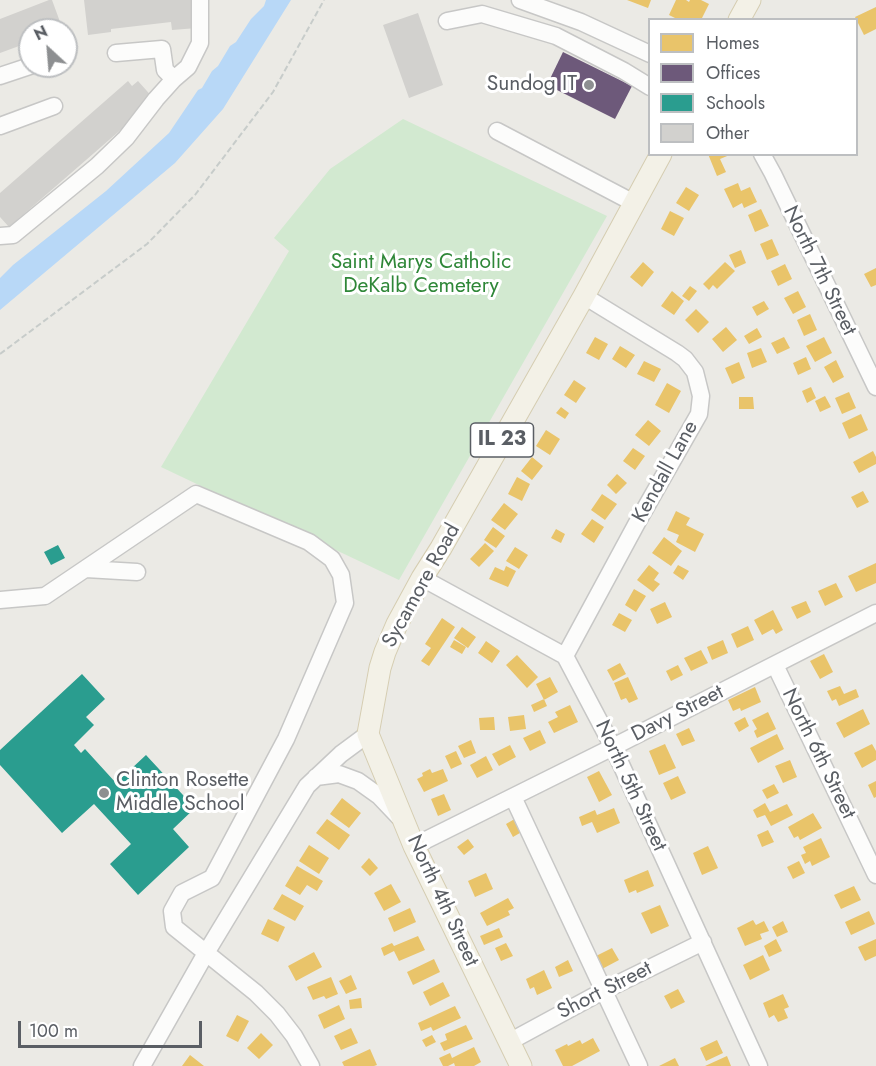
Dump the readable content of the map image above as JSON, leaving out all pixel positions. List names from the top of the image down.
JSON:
{
  "streets": {
    "main road": ["IL 23", "Sycamore Road", "North 4th Street"],
    "street": [
      "North 7th Street",
      "Kendall Lane",
      "Davy Street",
      "North 6th Street",
      "North 5th Street",
      "Short Street"
    ]
  },
  "crossings": [
    ["Kendall Lane", "Sycamore Road"],
    ["Kendall Lane", "North 5th Street"],
    ["Sycamore Road", "North 4th Street"],
    ["Davy Street", "North 6th Street"],
    ["Davy Street", "North 5th Street"],
    ["Davy Street", "North 4th Street"],
    ["North 5th Street", "Short Street"],
    ["North 4th Street", "Short Street"]
  ],
  "parks": ["Saint Marys Catholic DeKalb Cemetery"],
  "places": ["Sundog IT", "Clinton Rosette Middle School"],
  "legend": [
    "Homes",
    "Offices",
    "Schools",
    "Other"
  ],
  "scale_bar": "100 m",
  "north": "top left"
}
